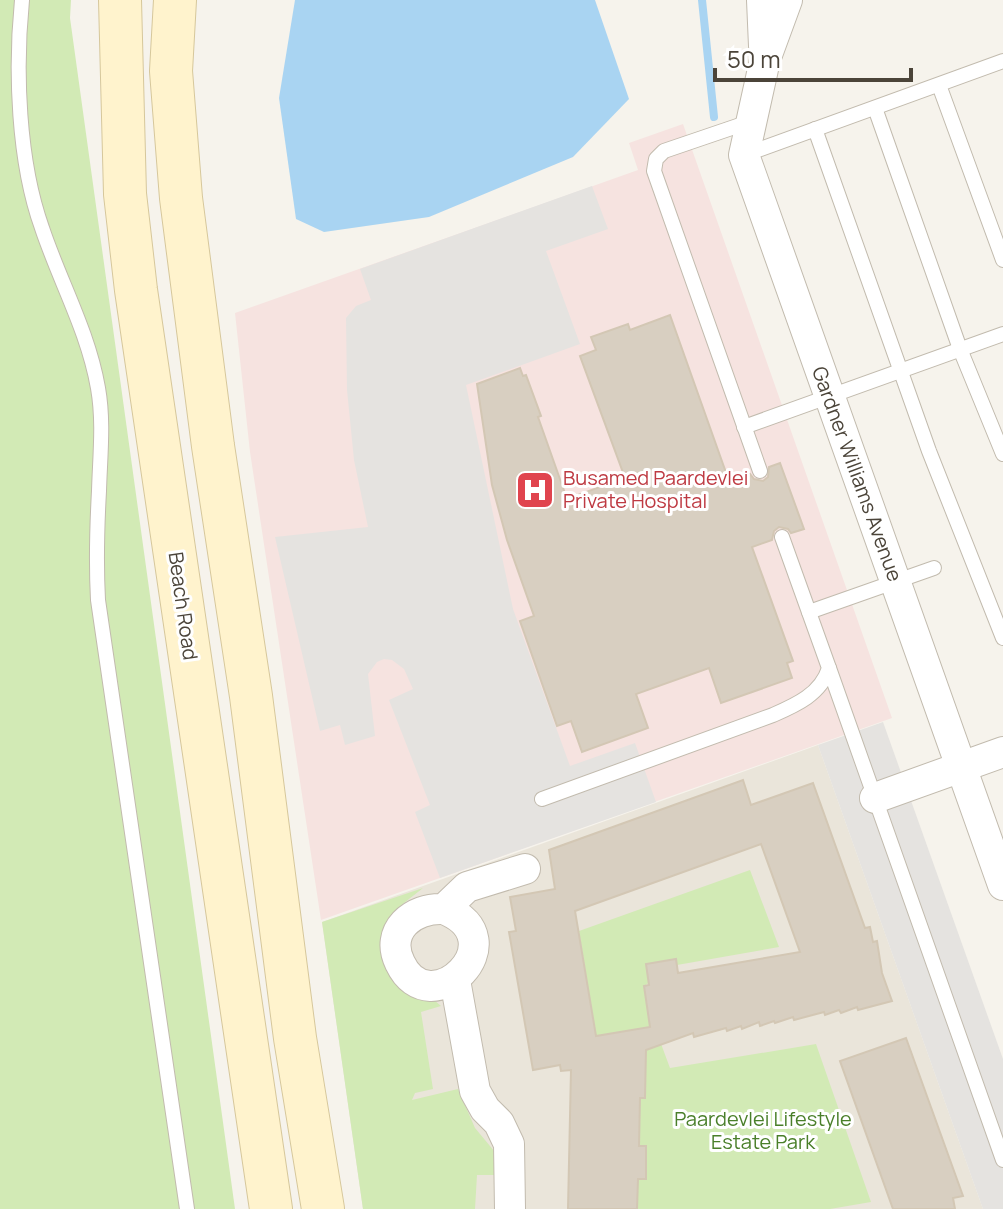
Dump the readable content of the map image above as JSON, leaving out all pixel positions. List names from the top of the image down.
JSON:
{
  "streets": {
    "main road": ["Beach Road"],
    "street": ["Gardner Williams Avenue"]
  },
  "parks": ["Paardevlei Lifestyle Estate Park"],
  "places": {
    "hospital": ["Busamed Paardevlei Private Hospital"]
  },
  "scale_bar": "50 m"
}
